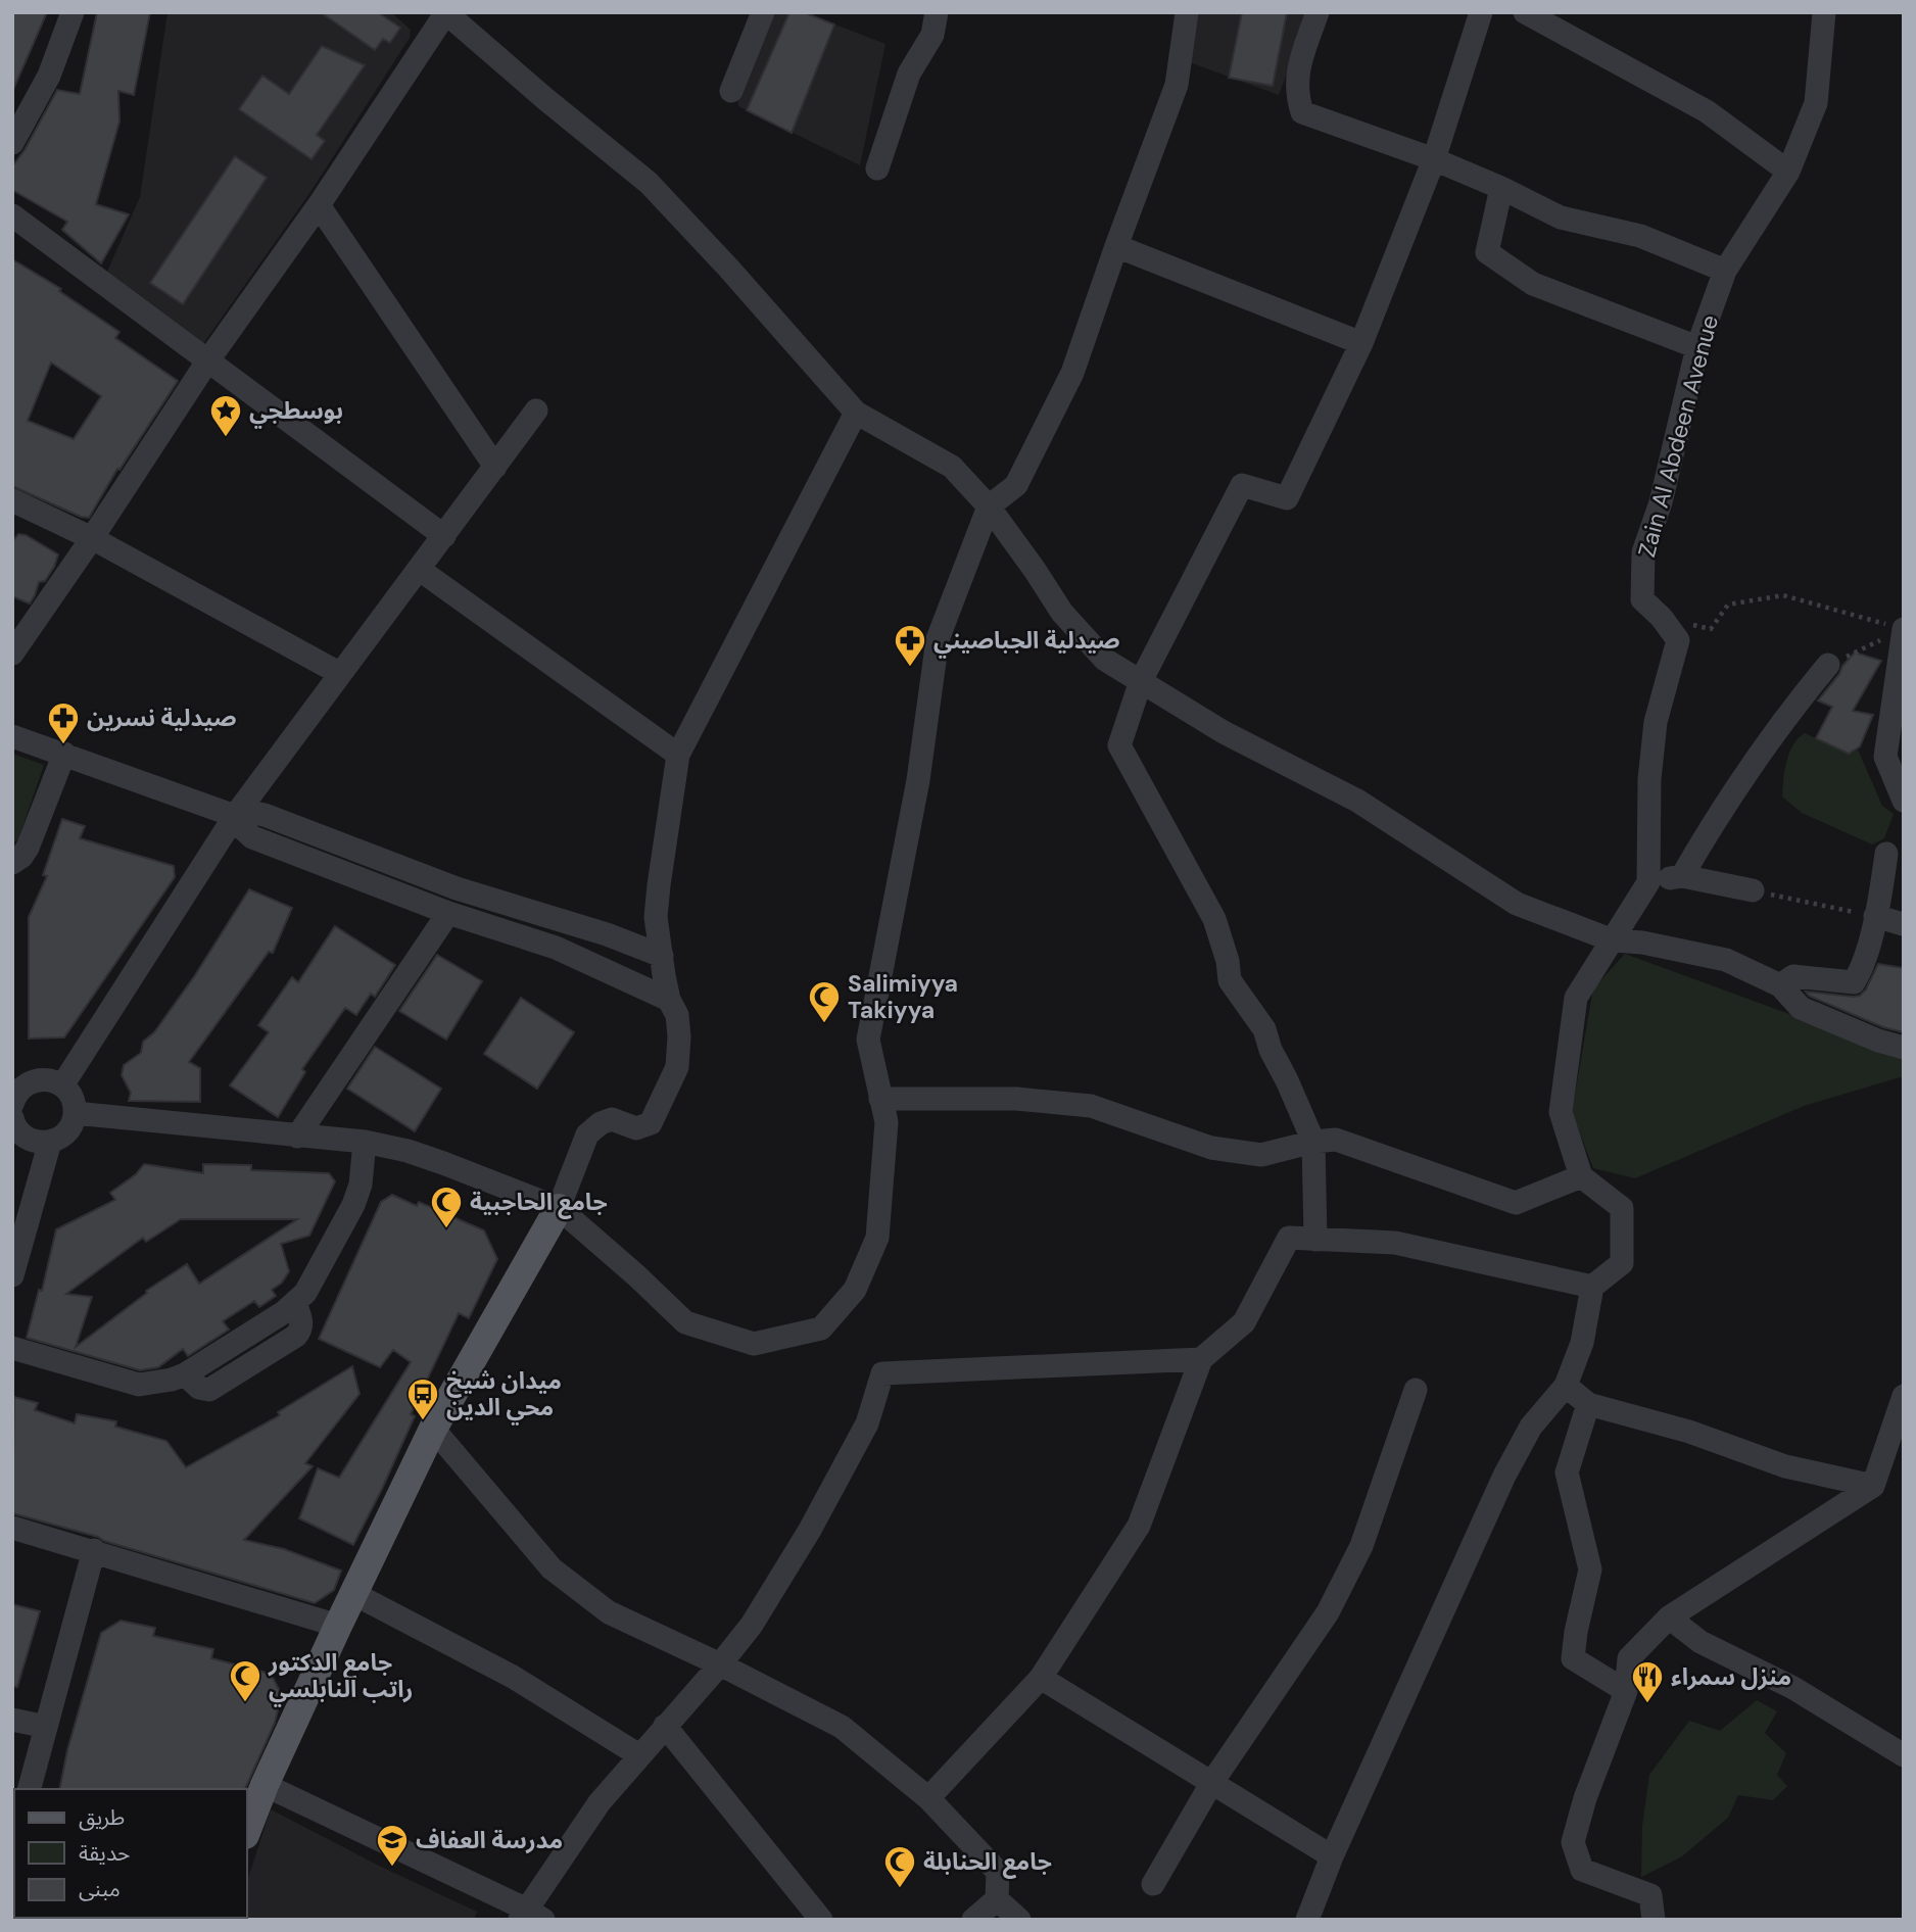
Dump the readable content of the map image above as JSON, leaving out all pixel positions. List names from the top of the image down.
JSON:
{
  "streets": {
    "street": ["Zain Al Abdeen Avenue"]
  },
  "places": {
    "place": ["بوسطجي"],
    "pharmacy": ["صيدلية الجباصيني", "صيدلية نسرين"],
    "mosque": [
      "Salimiyya Takiyya",
      "جامع الحاجبية",
      "جامع الدكتور راتب النابلسي",
      "جامع الحنابلة"
    ],
    "bus stop": ["ميدان شيخ محي الدين"],
    "restaurant": ["منزل سمراء"],
    "school or university": ["مدرسة العفاف"]
  },
  "legend": ["طريق", "حديقة", "مبنى"]
}
